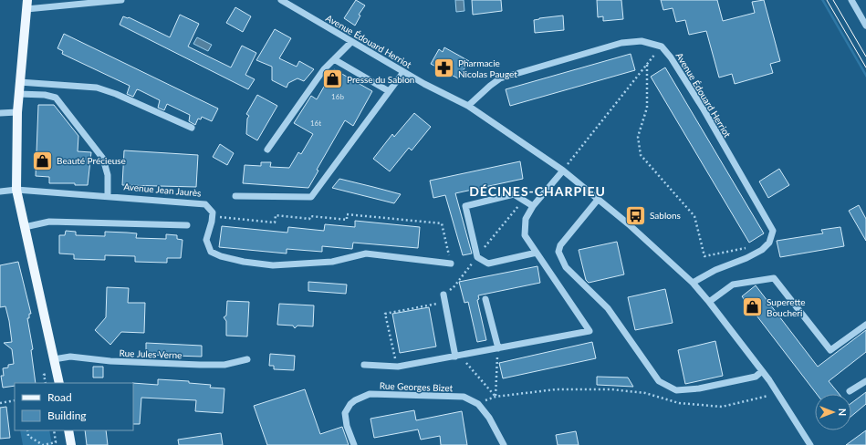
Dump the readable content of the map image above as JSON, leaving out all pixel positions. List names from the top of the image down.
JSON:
{
  "streets": {
    "street": [
      "Avenue Édouard Herriot",
      "Avenue Jean Jaurès",
      "Rue Jules Verne",
      "Rue Georges Bizet"
    ]
  },
  "districts": ["DÉCINES-CHARPIEU"],
  "places": {
    "pharmacy": ["Pharmacie Nicolas Pauget"],
    "shop": ["Presse du Sablon", "Beauté Précieuse", "Superette Boucheri"],
    "bus stop": ["Sablons"]
  },
  "house_numbers": ["16b", "16t"],
  "legend": ["Road", "Building"],
  "north": "right"
}
